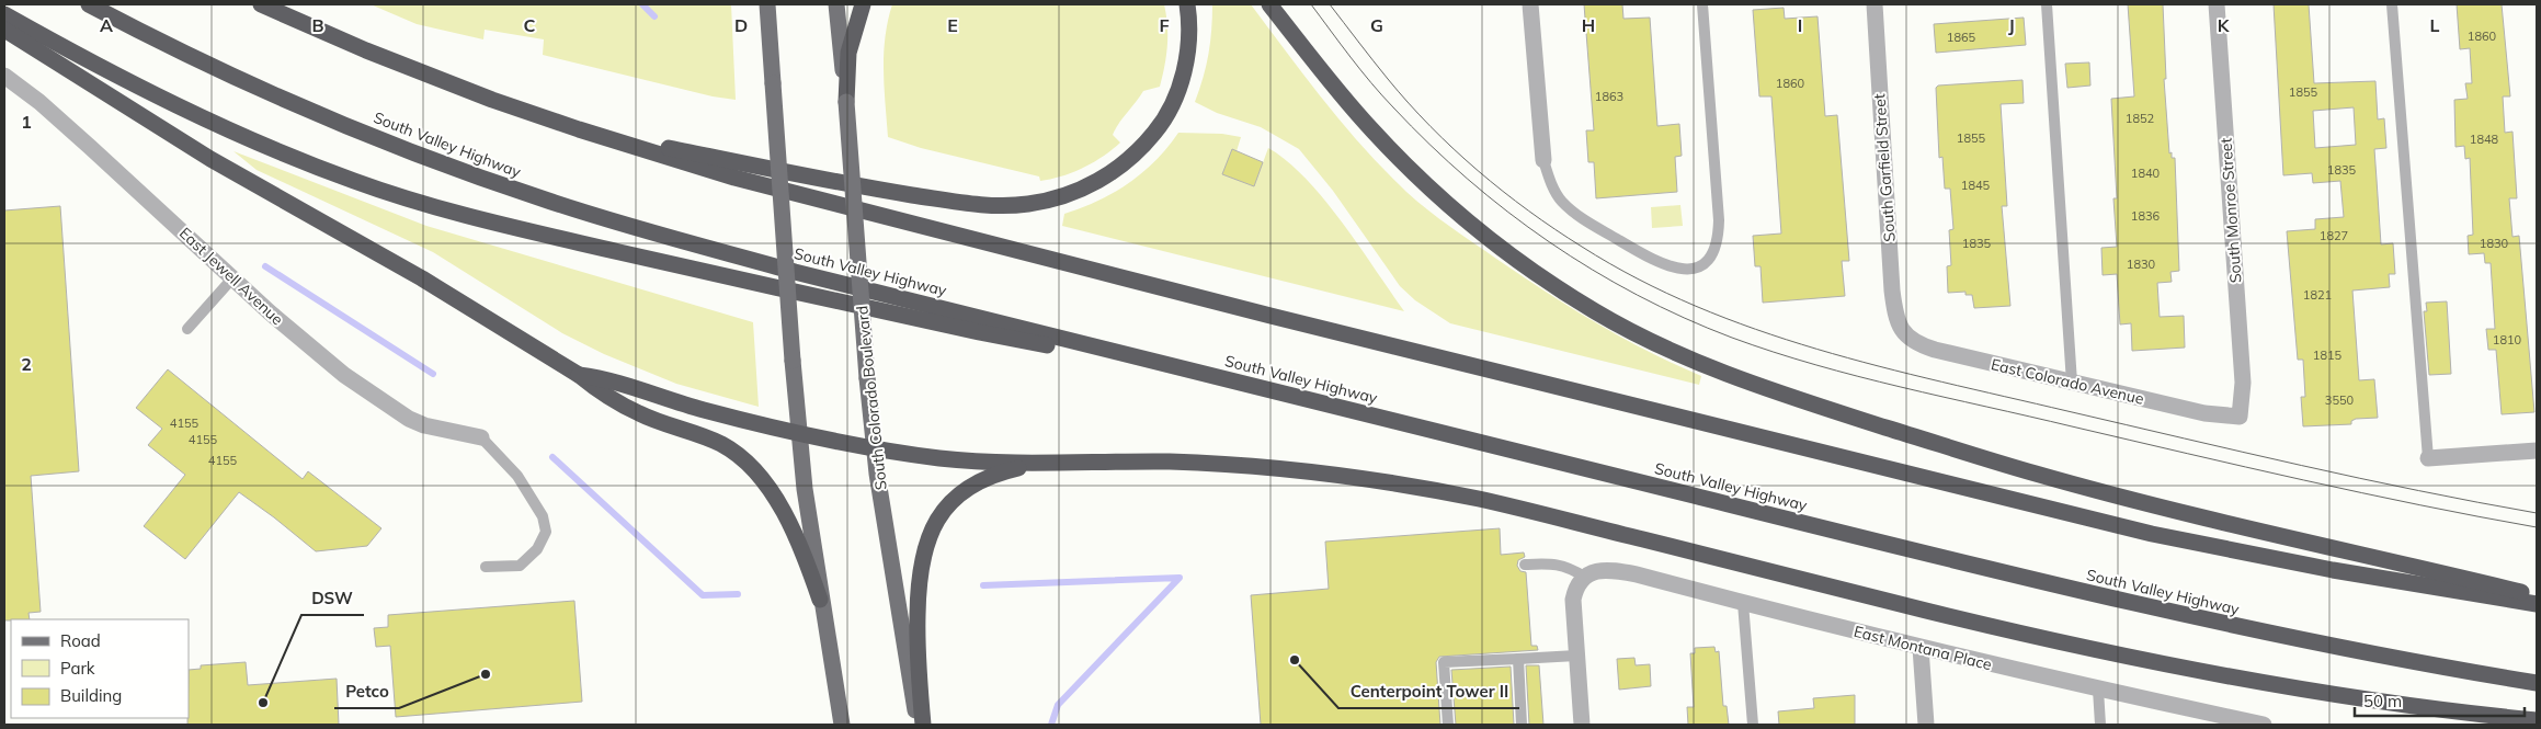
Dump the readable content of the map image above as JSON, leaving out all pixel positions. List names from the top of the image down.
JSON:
{
  "streets": {
    "highway": ["South Valley Highway"],
    "main road": ["South Colorado Boulevard"],
    "street": [
      "South Garfield Street",
      "South Monroe Street",
      "East Jewell Avenue",
      "East Colorado Avenue",
      "East Montana Place"
    ]
  },
  "crossings": [
    ["South Garfield Street", "East Colorado Avenue"],
    ["South Monroe Street", "East Colorado Avenue"]
  ],
  "places": ["Centerpoint Tower II", "Petco", "DSW"],
  "house_numbers": [
    "1860",
    "1865",
    "1860",
    "1855",
    "1863",
    "1852",
    "1855",
    "1848",
    "1835",
    "1840",
    "1845",
    "1836",
    "1827",
    "1835",
    "1830",
    "1830",
    "1821",
    "1810",
    "1815",
    "3550",
    "4155",
    "4155",
    "4155"
  ],
  "legend": ["Road", "Park", "Building"],
  "scale_bar": "50 m",
  "grid": {
    "columns": [
      "A",
      "B",
      "C",
      "D",
      "E",
      "F",
      "G",
      "H",
      "I",
      "J",
      "K",
      "L"
    ],
    "rows": ["1", "2"]
  }
}
